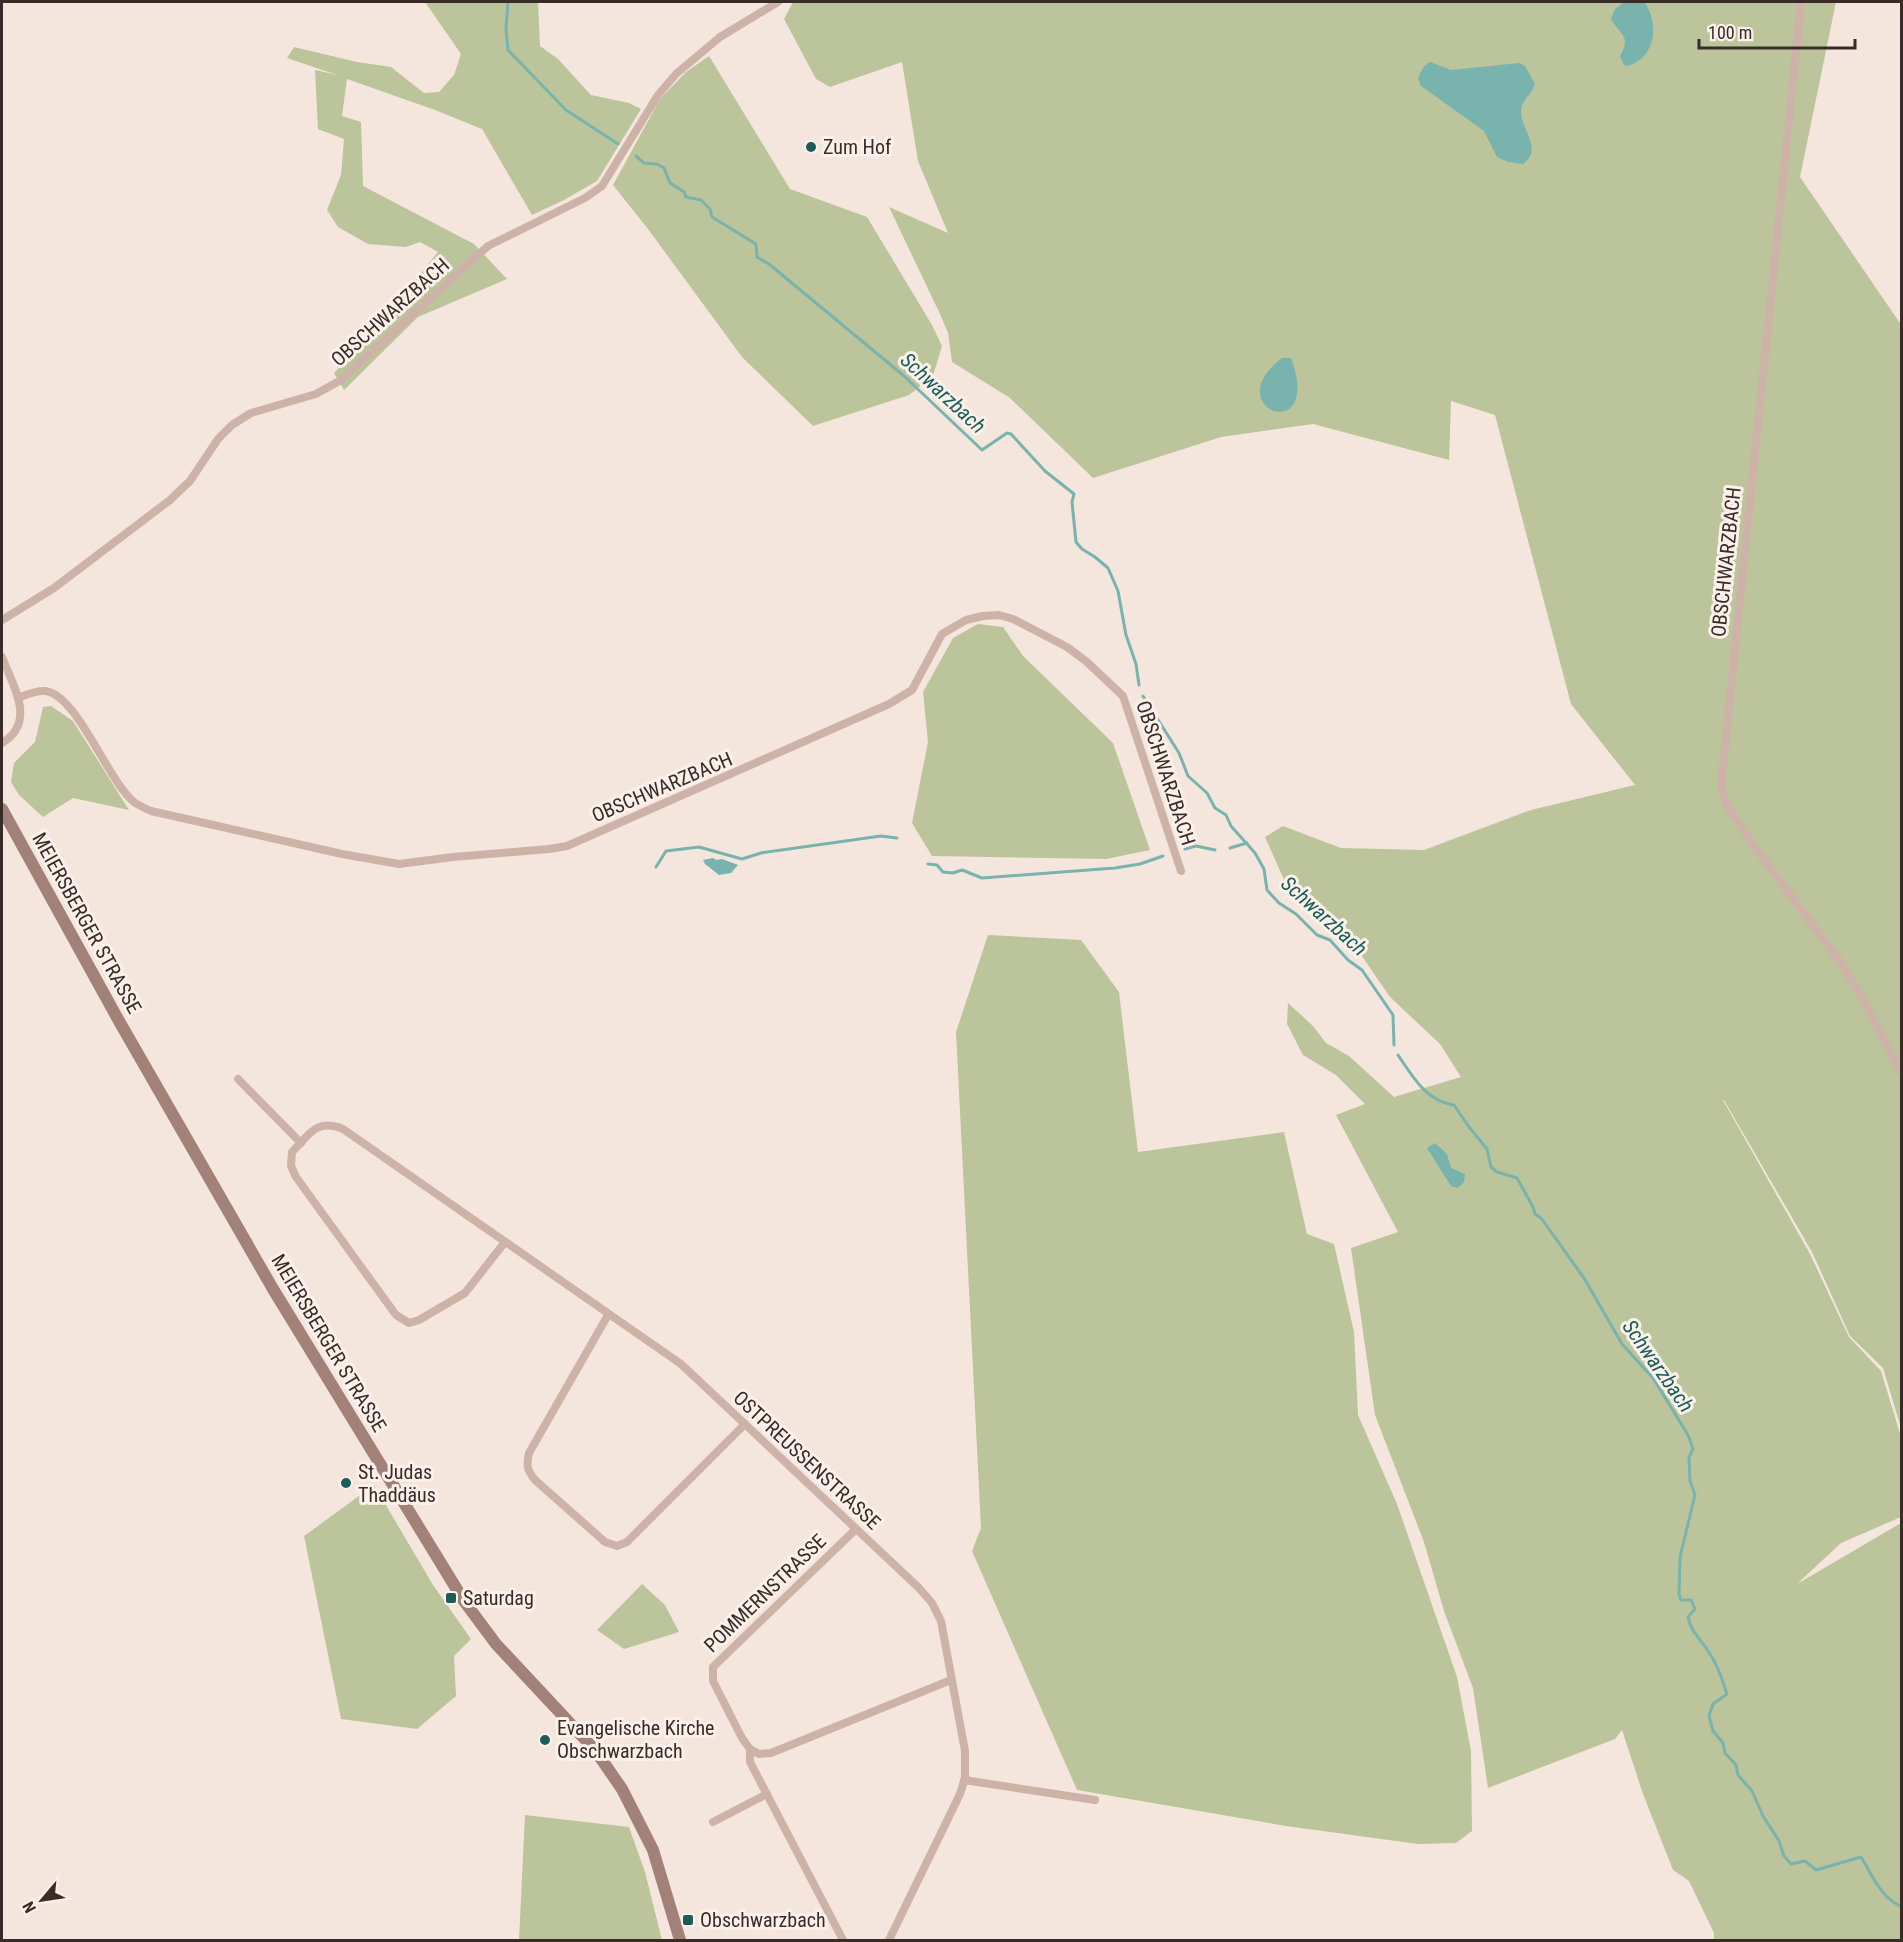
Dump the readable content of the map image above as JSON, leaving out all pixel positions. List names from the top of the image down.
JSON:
{
  "streets": {
    "main road": ["MEIERSBERGER STRASSE"],
    "street": ["OBSCHWARZBACH", "OSTPREUSSENSTRASSE", "POMMERNSTRASSE"]
  },
  "crossings": [
    ["OSTPREUSSENSTRASSE", "POMMERNSTRASSE"]
  ],
  "water": ["Schwarzbach"],
  "places": {
    "other": ["Zum Hof", "St. Judas Thaddäus", "Evangelische Kirche Obschwarzbach"],
    "transit": ["Saturdag", "Obschwarzbach"]
  },
  "scale_bar": "100 m",
  "north": "bottom left"
}
